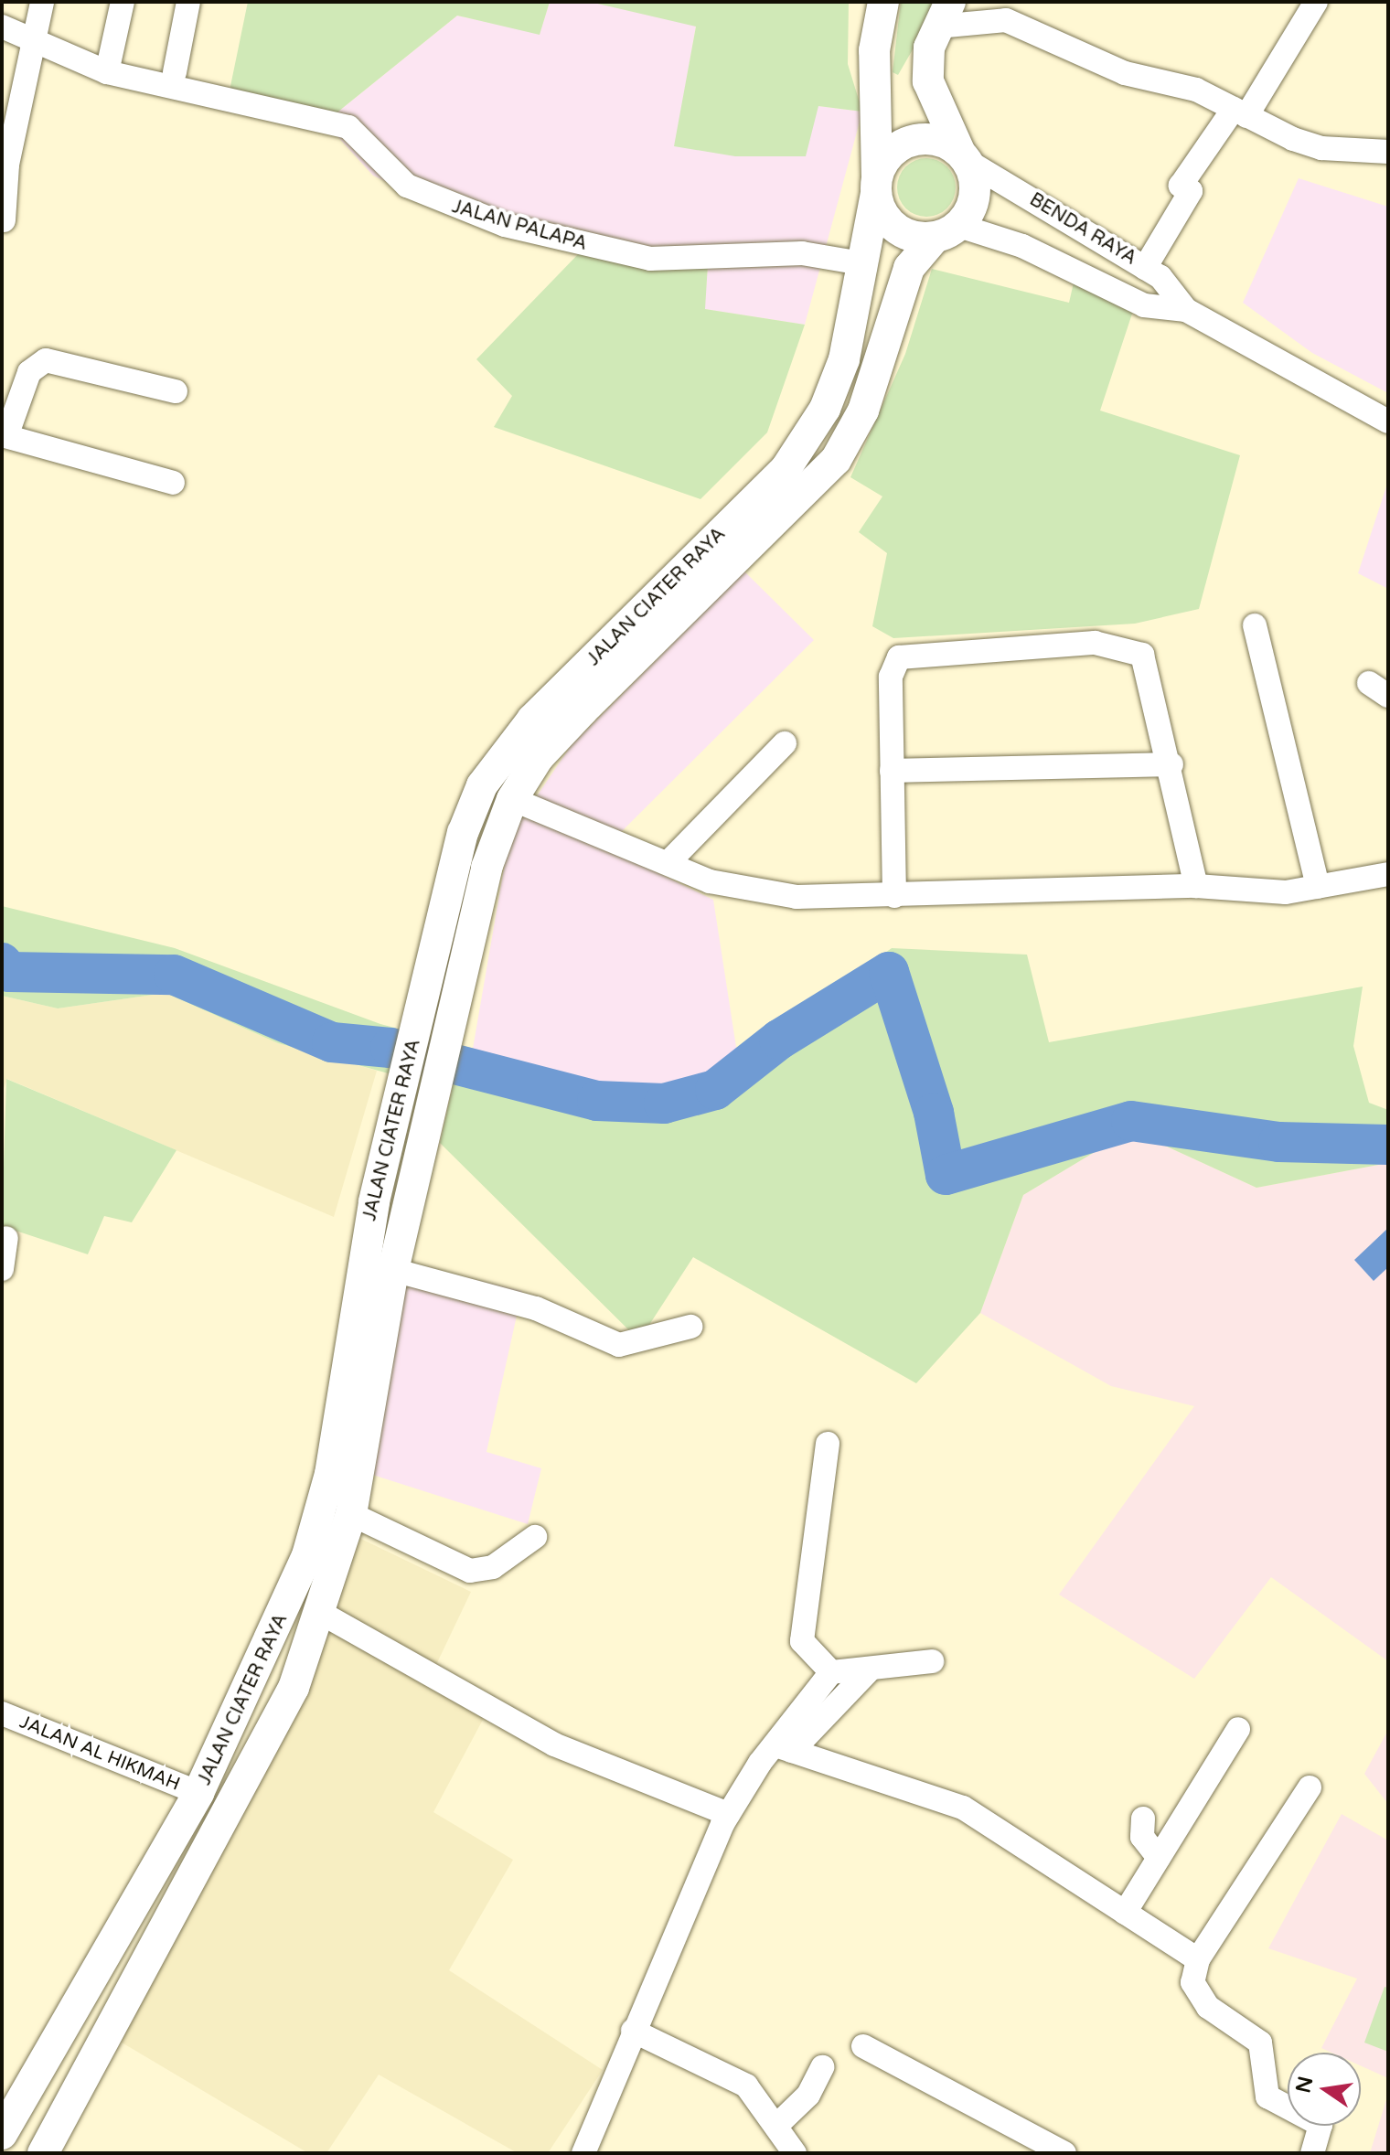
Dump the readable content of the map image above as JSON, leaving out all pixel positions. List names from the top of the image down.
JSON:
{
  "streets": {
    "main road": ["JALAN CIATER RAYA"],
    "street": ["JALAN PALAPA", "BENDA RAYA", "JALAN AL HIKMAH"]
  },
  "crossings": [
    ["JALAN PALAPA", "JALAN CIATER RAYA"],
    ["BENDA RAYA", "JALAN CIATER RAYA"],
    ["JALAN CIATER RAYA", "JALAN AL HIKMAH"]
  ],
  "north": "left"
}
